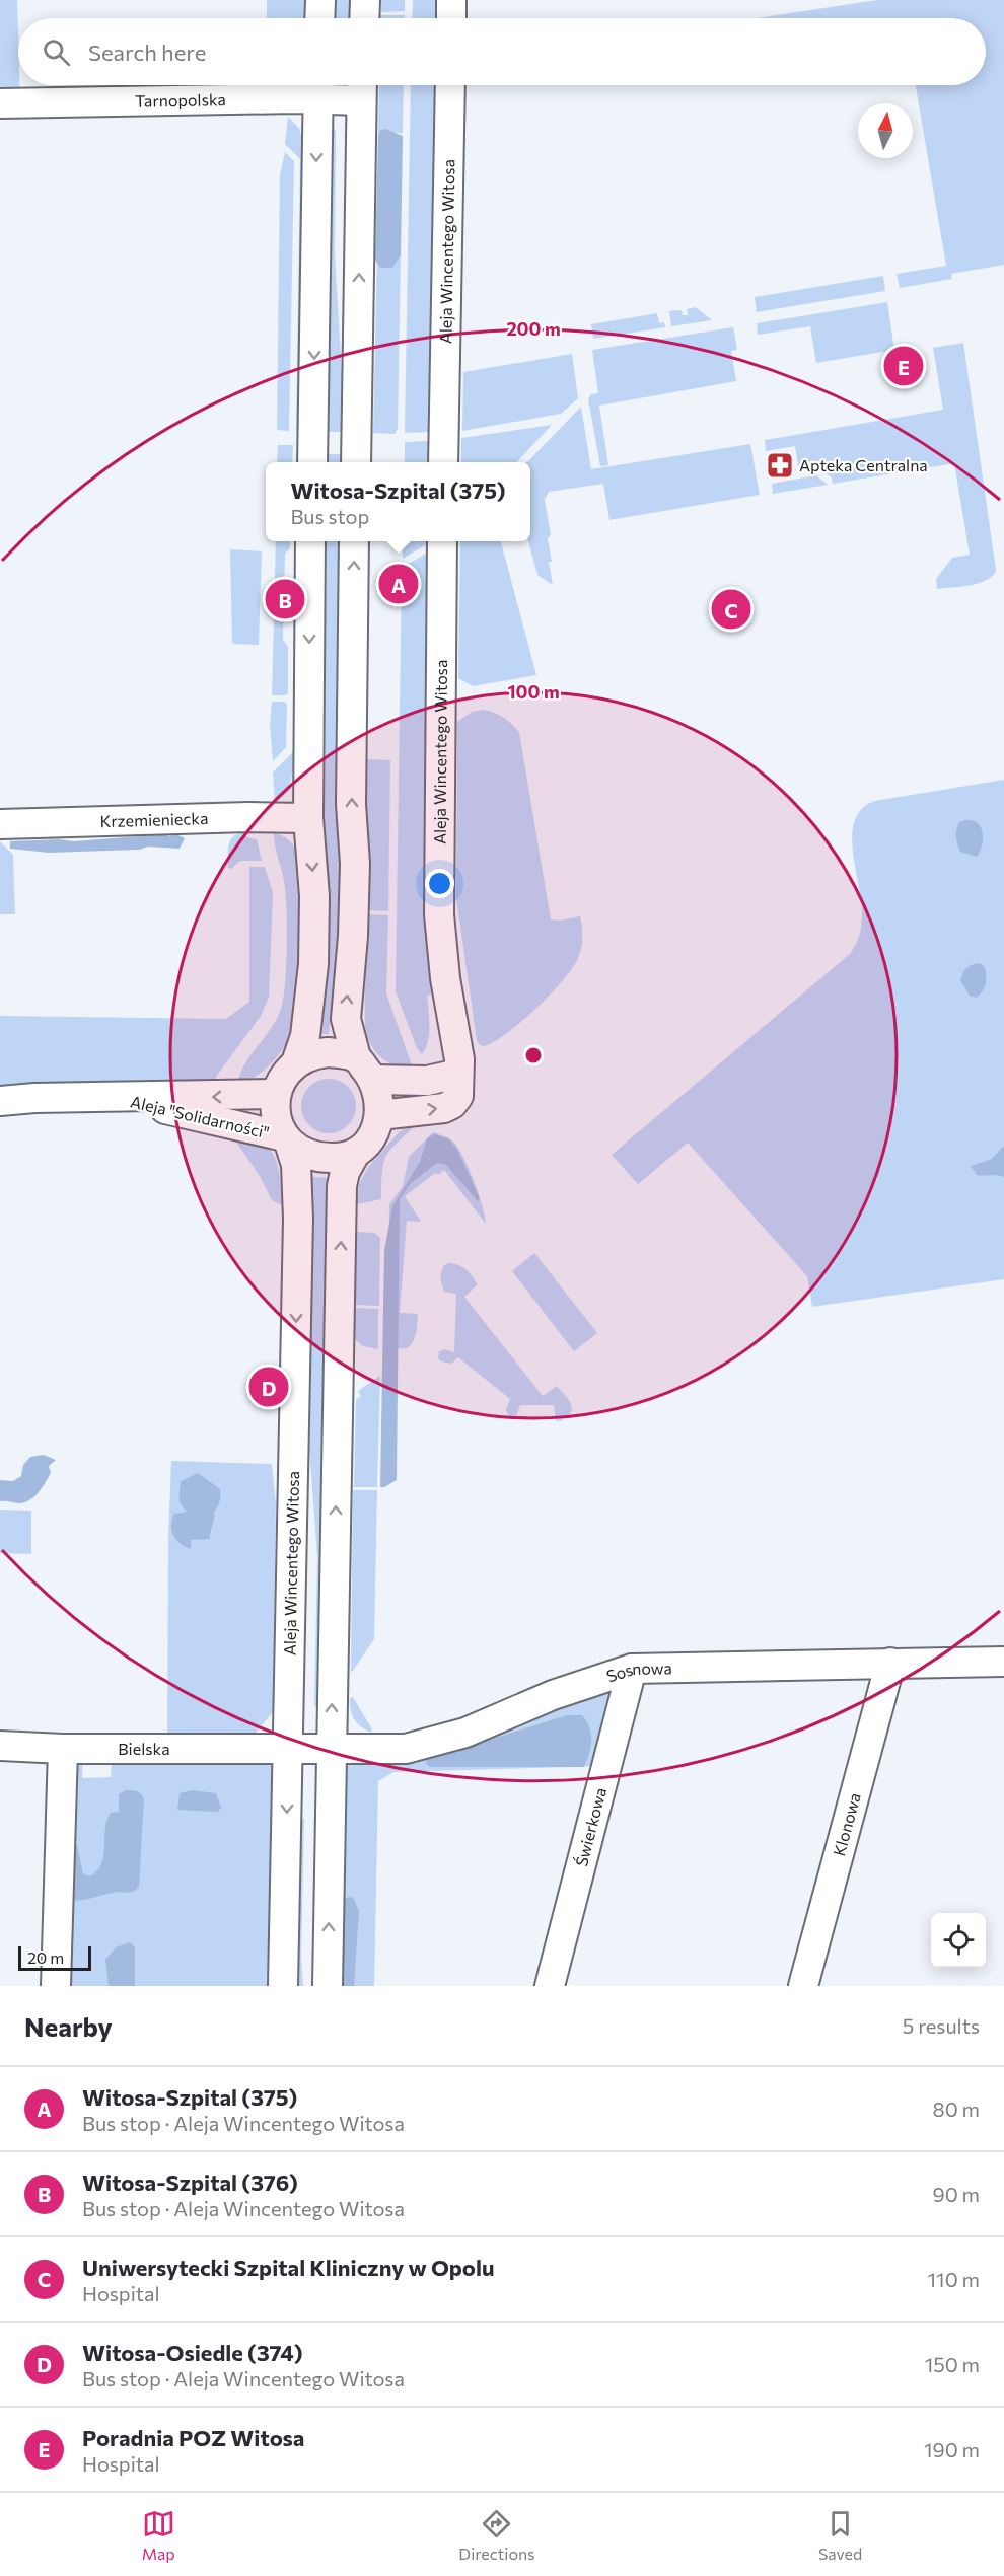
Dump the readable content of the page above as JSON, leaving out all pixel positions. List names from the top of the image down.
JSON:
{
  "streets": {
    "street": [
      "Tarnopolska",
      "Aleja Wincentego Witosa",
      "Krzemieniecka",
      "Aleja \"Solidarności\"",
      "Sosnowa",
      "Bielska",
      "Klonowa",
      "Świerkowa"
    ]
  },
  "crossings": [
    ["Aleja Wincentego Witosa", "Aleja \"Solidarności\""],
    ["Aleja Wincentego Witosa", "Sosnowa"],
    ["Aleja Wincentego Witosa", "Bielska"],
    ["Sosnowa", "Bielska"],
    ["Sosnowa", "Klonowa"],
    ["Sosnowa", "Świerkowa"]
  ],
  "places": {
    "pharmacy": ["Apteka Centralna"]
  },
  "scale_bar": "20 m",
  "north": "top",
  "page": {
    "search": "Search here",
    "pins": [
      "E",
      "A",
      "B",
      "C",
      "D"
    ],
    "popup": ["Witosa-Szpital (375)", "Bus stop"],
    "scale": "20 m",
    "heading": ["Nearby", "5 results"],
    "list": [
      {
        "mark": "A",
        "name": "Witosa-Szpital (375)",
        "note": "Bus stop · Aleja Wincentego Witosa",
        "value": "80 m"
      },
      {
        "mark": "B",
        "name": "Witosa-Szpital (376)",
        "note": "Bus stop · Aleja Wincentego Witosa",
        "value": "90 m"
      },
      {
        "mark": "C",
        "name": "Uniwersytecki Szpital Kliniczny w Opolu",
        "note": "Hospital",
        "value": "110 m"
      },
      {
        "mark": "D",
        "name": "Witosa-Osiedle (374)",
        "note": "Bus stop · Aleja Wincentego Witosa",
        "value": "150 m"
      },
      {
        "mark": "E",
        "name": "Poradnia POZ Witosa",
        "note": "Hospital",
        "value": "190 m"
      }
    ],
    "nav": ["Map", "Directions", "Saved"]
  },
  "rings": ["200 m", "100 m"]
}
